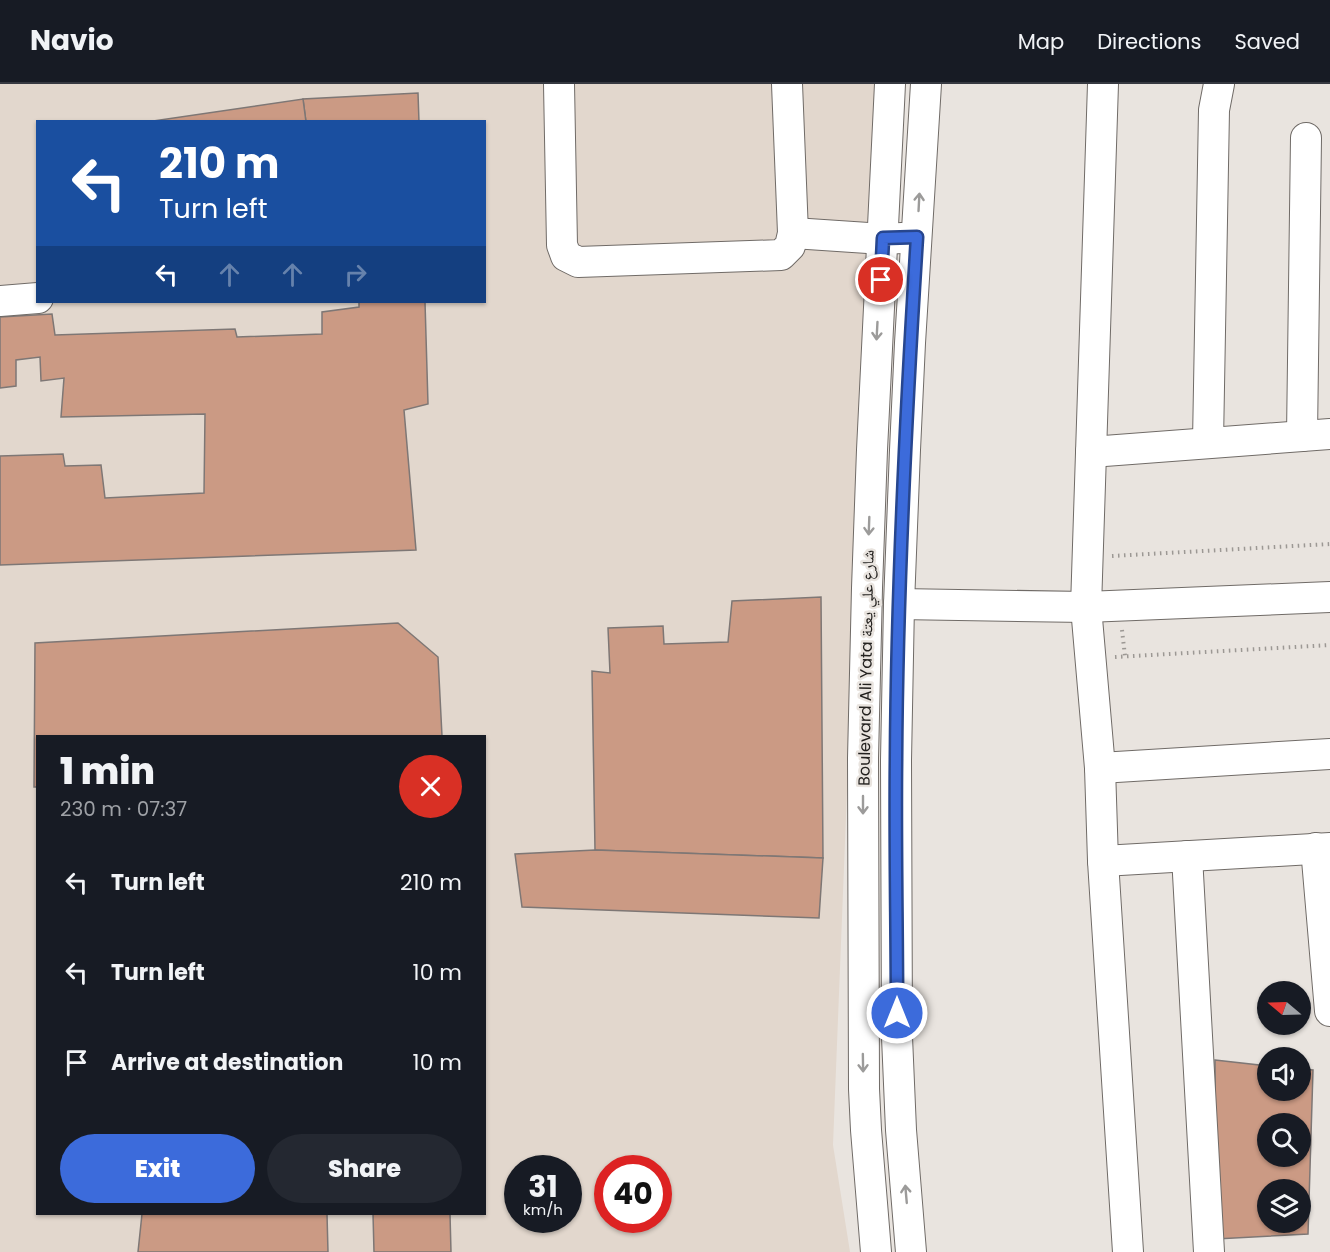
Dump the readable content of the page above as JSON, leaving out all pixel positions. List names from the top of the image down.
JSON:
{
  "streets": {
    "street": ["Boulevard Ali Yata شارع علي يعتة"]
  },
  "north": "left",
  "page": {
    "header": "Navio",
    "nav": ["Map", "Directions", "Saved"],
    "turn": ["210 m", "Turn left"],
    "heading": ["1 min", "230 m · 07:37"],
    "list": [
      {
        "name": "Turn left",
        "value": "210 m"
      },
      {
        "name": "Turn left",
        "value": "10 m"
      },
      {
        "name": "Arrive at destination",
        "value": "10 m"
      }
    ],
    "buttons": ["Exit", "Share"],
    "speed": "31 km/h",
    "limit": "40"
  }
}
